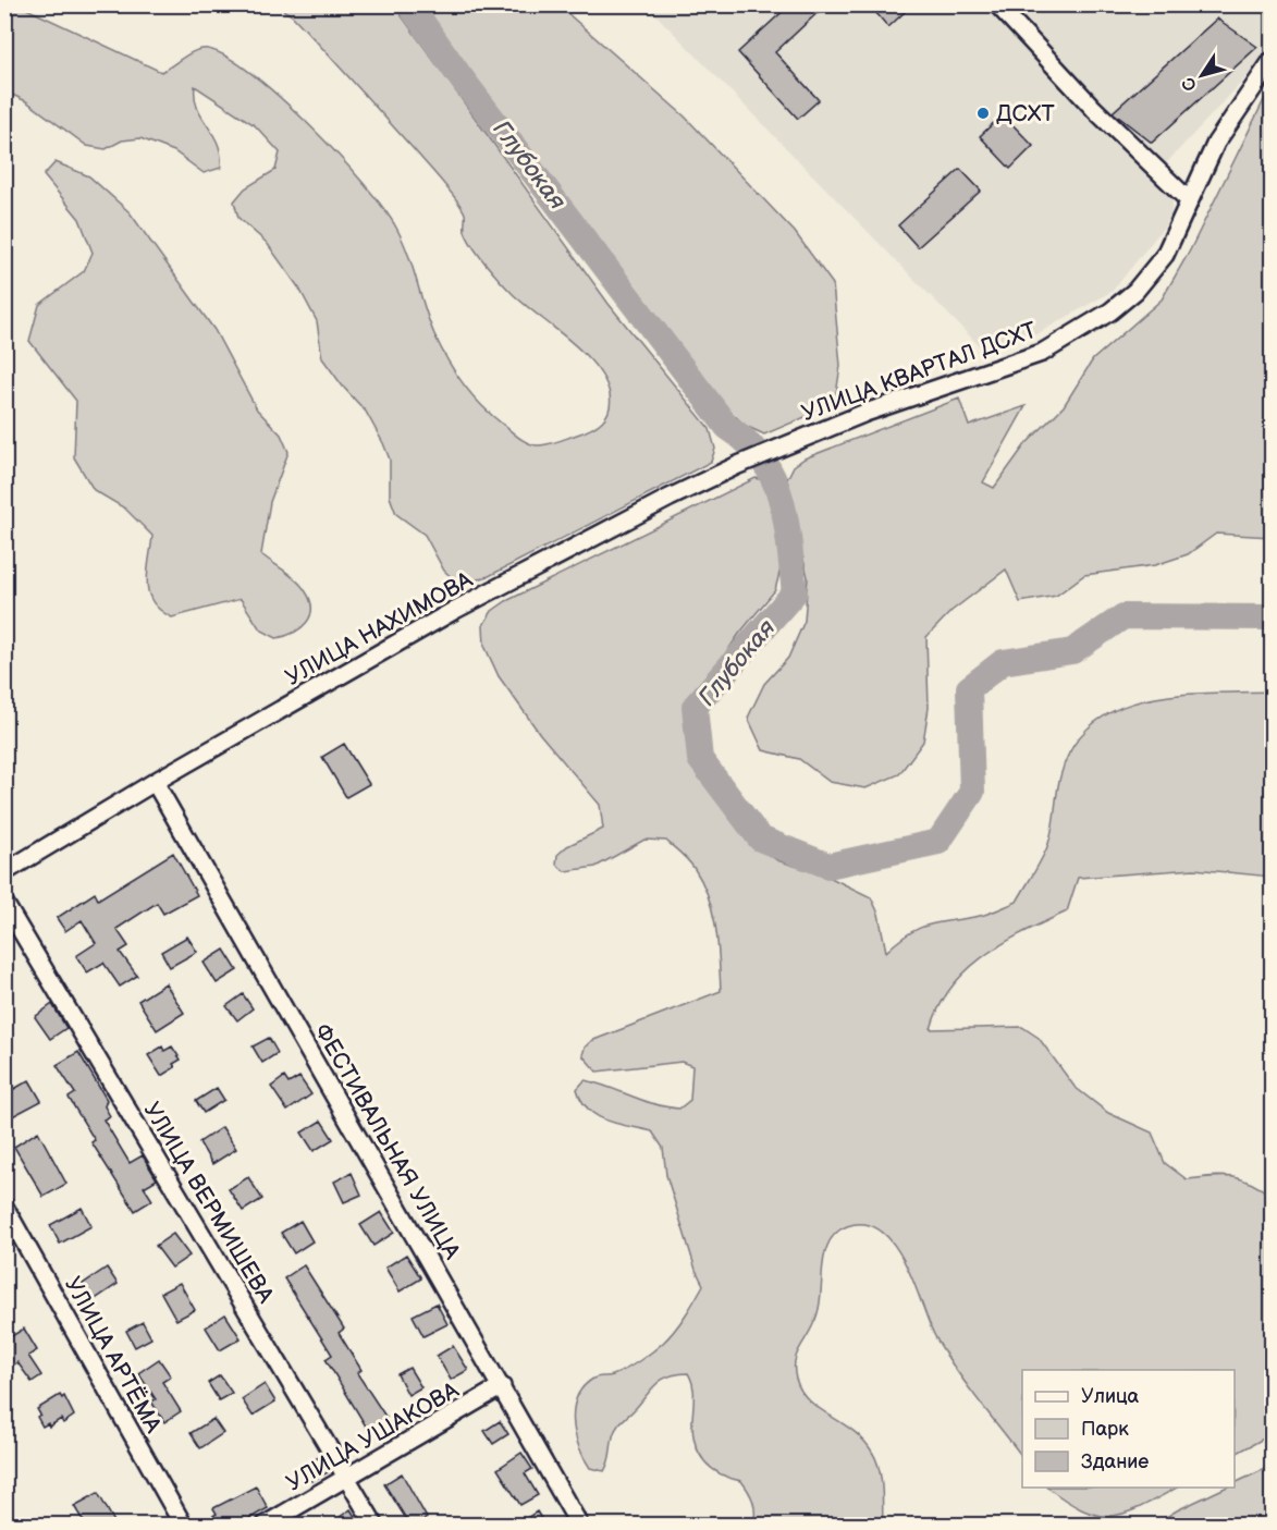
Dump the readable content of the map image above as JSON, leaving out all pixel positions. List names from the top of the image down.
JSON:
{
  "streets": {
    "street": [
      "УЛИЦА КВАРТАЛ ДСХТ",
      "УЛИЦА НАХИМОВА",
      "ФЕСТИВАЛЬНАЯ УЛИЦА",
      "УЛИЦА ВЕРМИШЕВА",
      "УЛИЦА АРТЁМА",
      "УЛИЦА УШАКОВА"
    ]
  },
  "crossings": [
    ["УЛИЦА КВАРТАЛ ДСХТ", "УЛИЦА НАХИМОВА"],
    ["УЛИЦА НАХИМОВА", "ФЕСТИВАЛЬНАЯ УЛИЦА"],
    ["ФЕСТИВАЛЬНАЯ УЛИЦА", "УЛИЦА УШАКОВА"],
    ["УЛИЦА ВЕРМИШЕВА", "УЛИЦА УШАКОВА"]
  ],
  "water": ["Глубокая"],
  "places": ["ДСХТ"],
  "legend": ["Улица", "Парк", "Здание"],
  "north": "bottom left"
}
